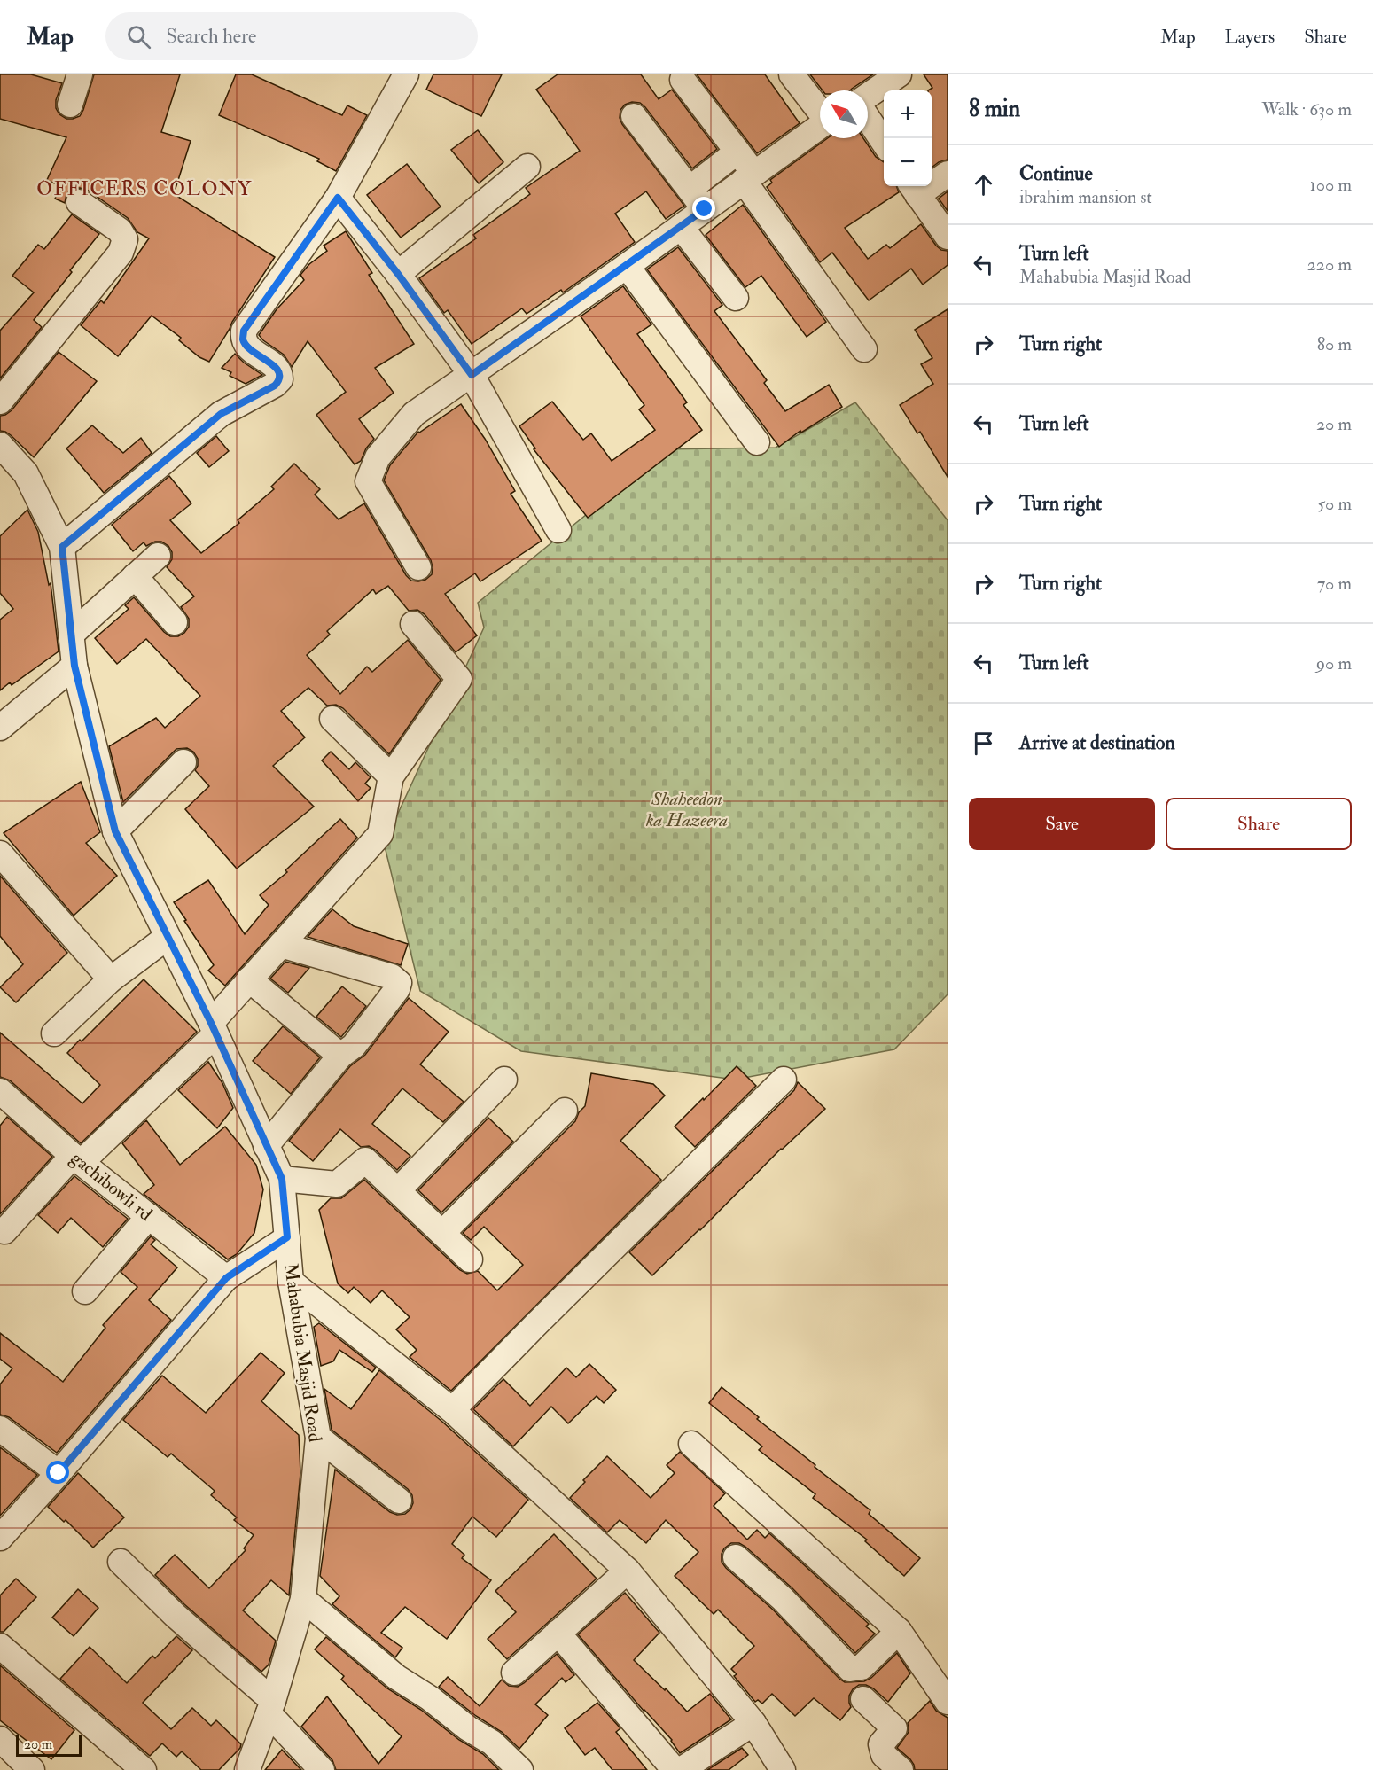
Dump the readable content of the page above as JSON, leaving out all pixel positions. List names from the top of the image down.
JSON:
{
  "streets": {
    "street": ["gachibowli rd", "Mahabubia Masjid Road"]
  },
  "districts": ["OFFICERS COLONY"],
  "parks": ["Shaheedon ka Hazeera"],
  "scale_bar": "20 m",
  "north": "top left",
  "page": {
    "header": "Map",
    "search": "Search here",
    "nav": ["Map", "Layers", "Share"],
    "heading": ["8 min", "Walk · 630 m"],
    "map_buttons": ["+", "−"],
    "list": [
      ["Continue", "ibrahim mansion st", "100 m"],
      ["Turn left", "Mahabubia Masjid Road", "220 m"],
      ["Turn right", "80 m"],
      ["Turn left", "20 m"],
      ["Turn right", "50 m"],
      ["Turn right", "70 m"],
      ["Turn left", "90 m"],
      "Arrive at destination"
    ],
    "buttons": ["Save", "Share"],
    "scale": "20 m"
  }
}
